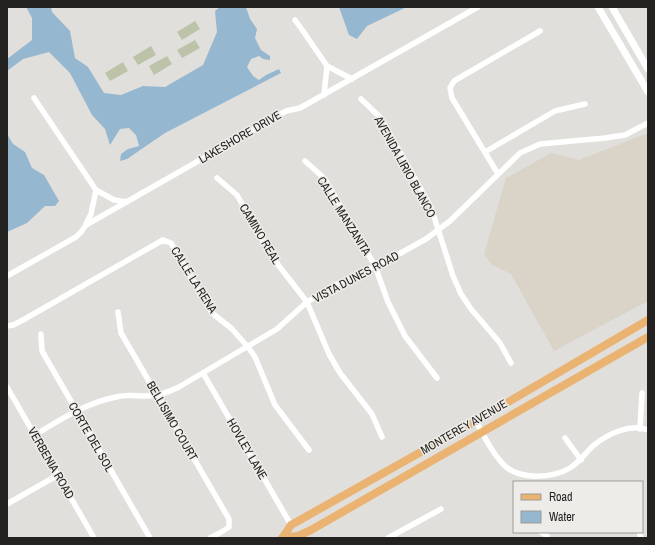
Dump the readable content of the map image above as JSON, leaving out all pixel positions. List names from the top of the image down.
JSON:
{
  "streets": {
    "main road": ["MONTEREY AVENUE"],
    "street": [
      "LAKESHORE DRIVE",
      "AVENIDA LIRIO BLANCO",
      "CALLE MANZANITA",
      "CAMINO REAL",
      "VISTA DUNES ROAD",
      "CALLE LA RENA",
      "BELLISIMO COURT",
      "CORTE DEL SOL",
      "HOVLEY LANE",
      "VERBENIA ROAD"
    ]
  },
  "crossings": [
    ["AVENIDA LIRIO BLANCO", "VISTA DUNES ROAD"],
    ["CALLE MANZANITA", "VISTA DUNES ROAD"],
    ["CAMINO REAL", "VISTA DUNES ROAD"],
    ["VISTA DUNES ROAD", "CALLE LA RENA"],
    ["VISTA DUNES ROAD", "BELLISIMO COURT"],
    ["VISTA DUNES ROAD", "CORTE DEL SOL"],
    ["VISTA DUNES ROAD", "HOVLEY LANE"],
    ["VISTA DUNES ROAD", "VERBENIA ROAD"],
    ["MONTEREY AVENUE", "HOVLEY LANE"]
  ],
  "legend": ["Road", "Water"]
}
